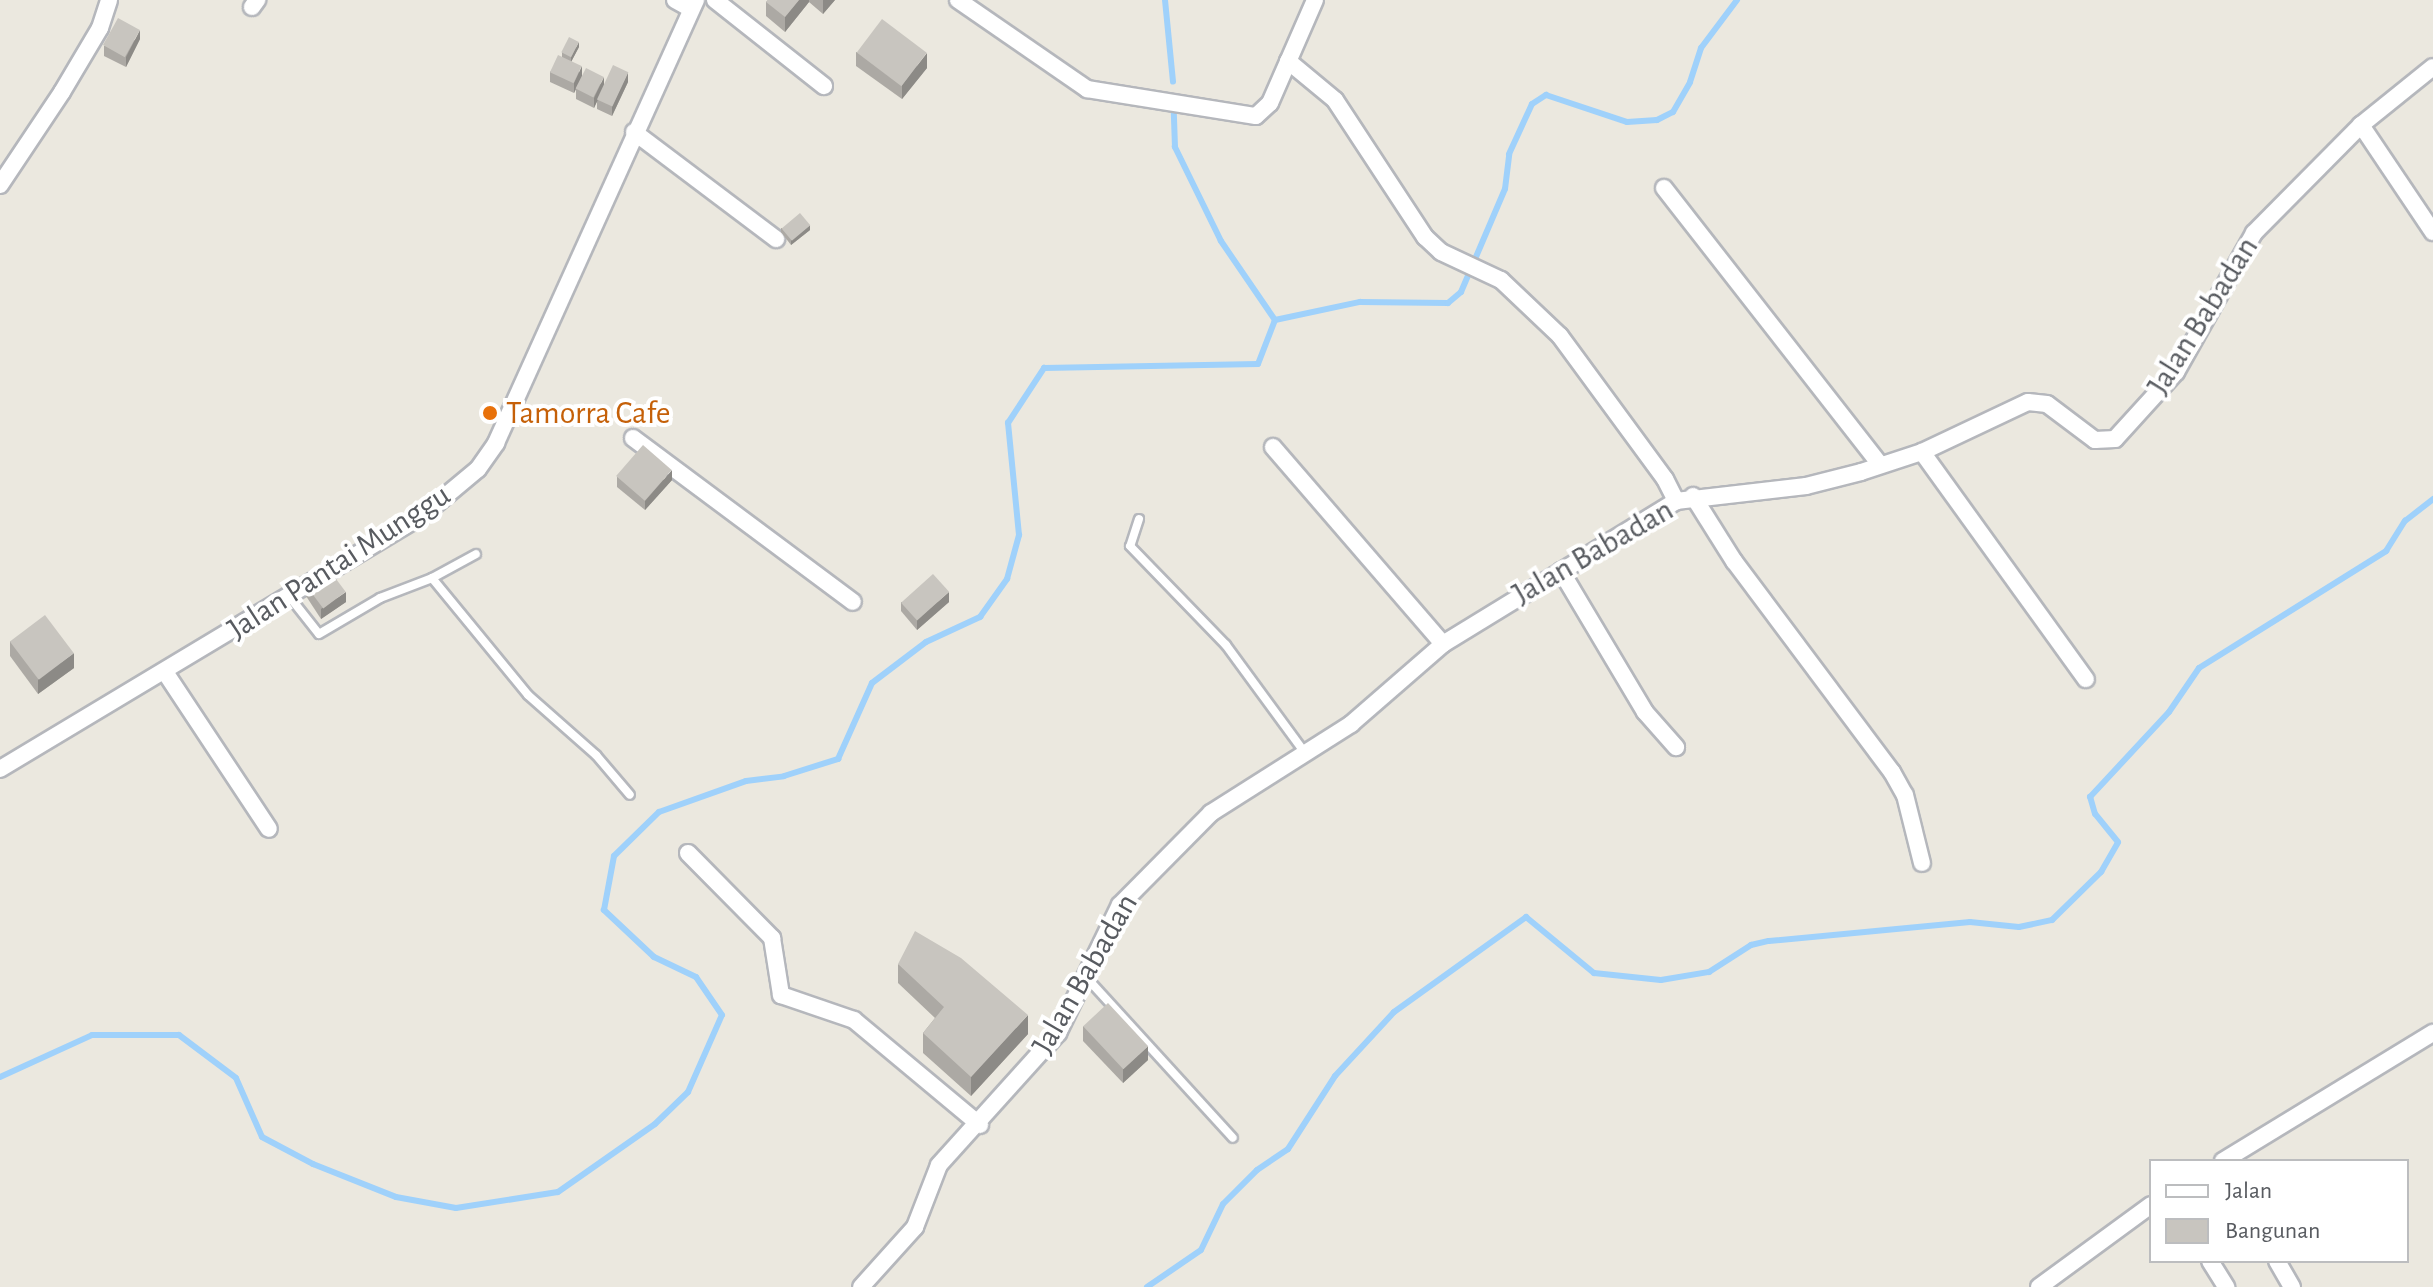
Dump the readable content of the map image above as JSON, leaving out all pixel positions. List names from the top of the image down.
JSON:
{
  "streets": {
    "street": ["Jalan Babadan", "Jalan Pantai Munggu"]
  },
  "places": ["Tamorra Cafe"],
  "legend": ["Jalan", "Bangunan"]
}
